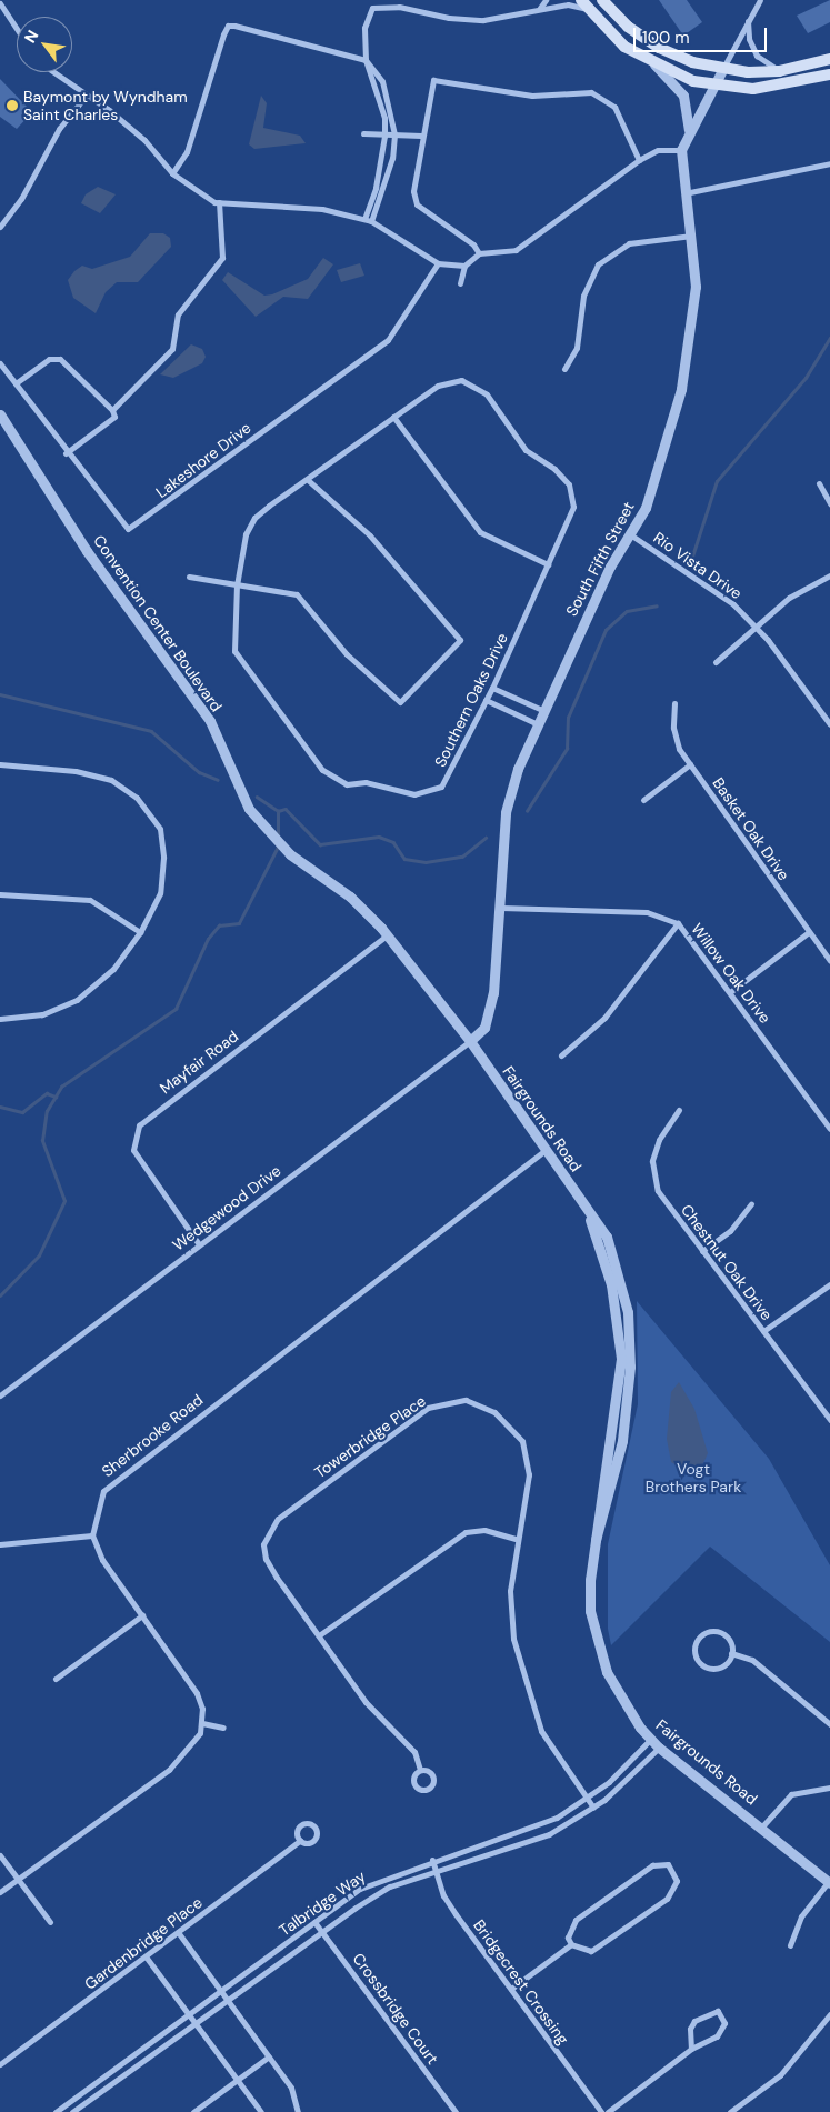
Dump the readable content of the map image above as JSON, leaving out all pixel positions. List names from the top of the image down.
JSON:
{
  "streets": {
    "street": [
      "Lakeshore Drive",
      "South Fifth Street",
      "Rio Vista Drive",
      "Convention Center Boulevard",
      "Southern Oaks Drive",
      "Basket Oak Drive",
      "Willow Oak Drive",
      "Mayfair Road",
      "Fairgrounds Road",
      "Wedgewood Drive",
      "Chestnut Oak Drive",
      "Sherbrooke Road",
      "Towerbridge Place",
      "Talbridge Way",
      "Gardenbridge Place",
      "Bridgecrest Crossing",
      "Crossbridge Court"
    ]
  },
  "crossings": [
    ["South Fifth Street", "Rio Vista Drive"],
    ["South Fifth Street", "Convention Center Boulevard"],
    ["South Fifth Street", "Willow Oak Drive"],
    ["South Fifth Street", "Fairgrounds Road"],
    ["South Fifth Street", "Wedgewood Drive"],
    ["Convention Center Boulevard", "Mayfair Road"],
    ["Convention Center Boulevard", "Fairgrounds Road"],
    ["Convention Center Boulevard", "Wedgewood Drive"],
    ["Mayfair Road", "Wedgewood Drive"],
    ["Fairgrounds Road", "Wedgewood Drive"],
    ["Fairgrounds Road", "Sherbrooke Road"],
    ["Fairgrounds Road", "Talbridge Way"],
    ["Towerbridge Place", "Talbridge Way"],
    ["Talbridge Way", "Bridgecrest Crossing"],
    ["Talbridge Way", "Crossbridge Court"]
  ],
  "parks": ["Vogt Brothers Park"],
  "places": ["Baymont by Wyndham Saint Charles"],
  "scale_bar": "100 m",
  "north": "top left"
}
